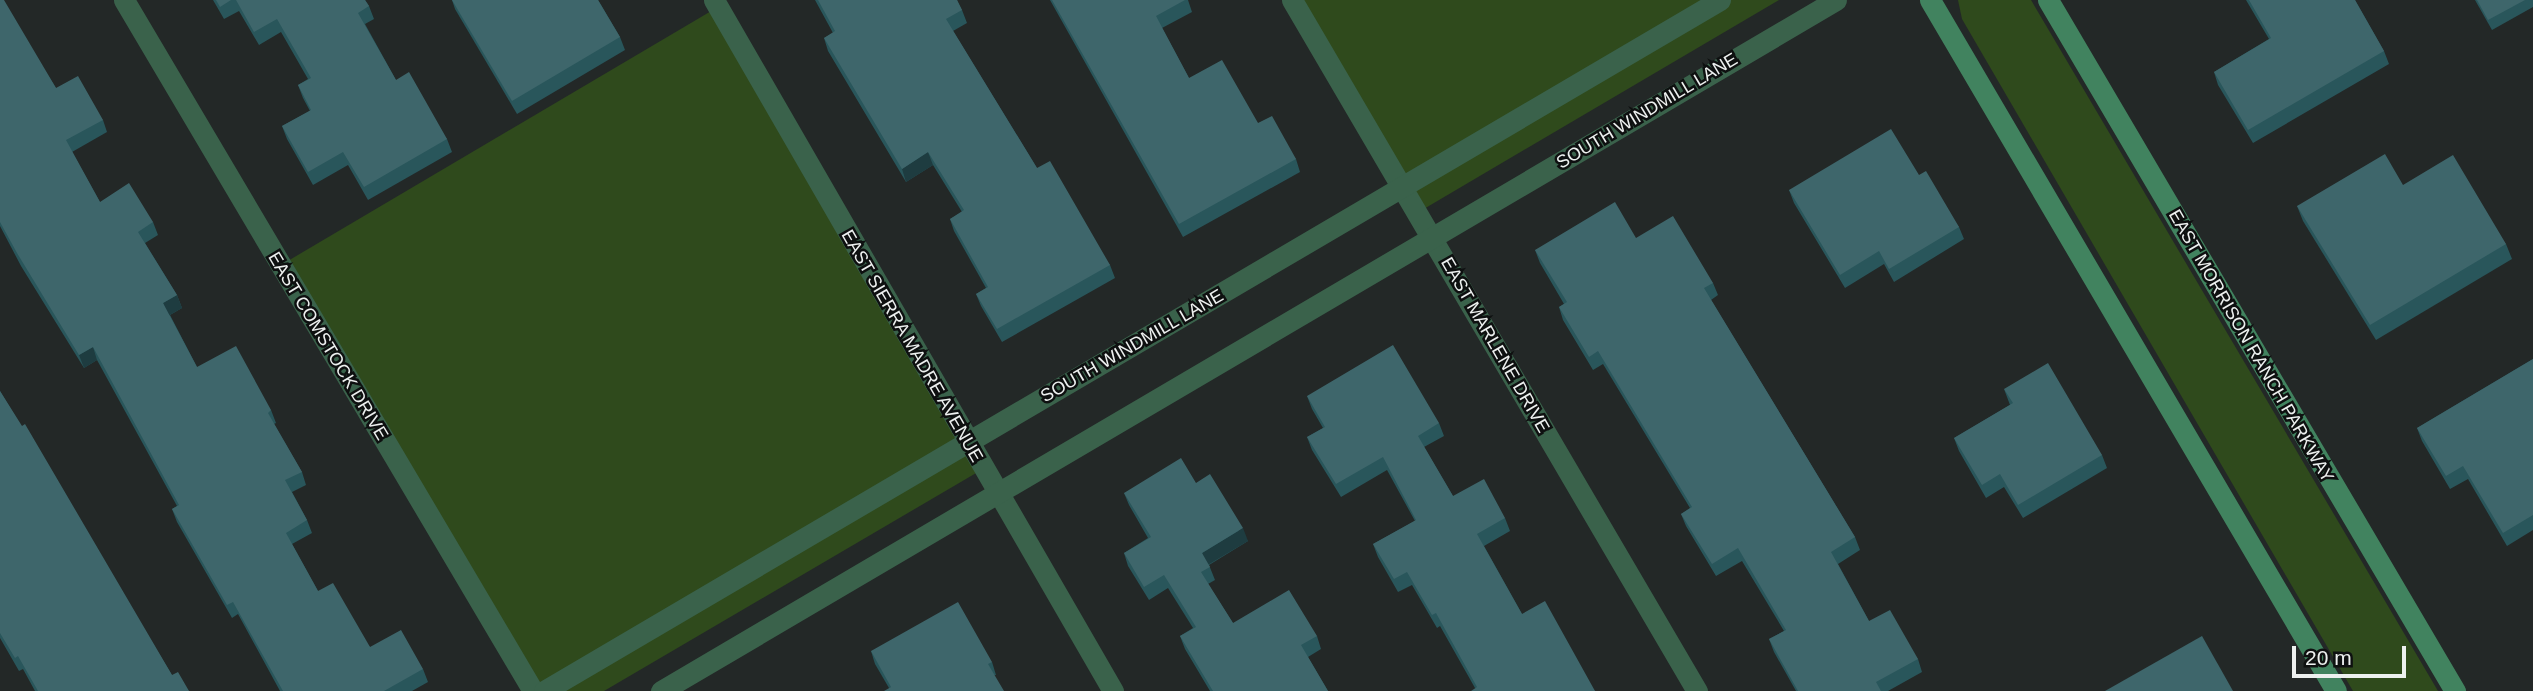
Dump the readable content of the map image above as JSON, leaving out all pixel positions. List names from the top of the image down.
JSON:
{
  "streets": {
    "street": [
      "SOUTH WINDMILL LANE",
      "EAST MARLENE DRIVE",
      "EAST COMSTOCK DRIVE",
      "EAST SIERRA MADRE AVENUE",
      "EAST MORRISON RANCH PARKWAY"
    ]
  },
  "crossings": [
    ["SOUTH WINDMILL LANE", "EAST MARLENE DRIVE"],
    ["SOUTH WINDMILL LANE", "EAST SIERRA MADRE AVENUE"]
  ],
  "scale_bar": "20 m"
}
